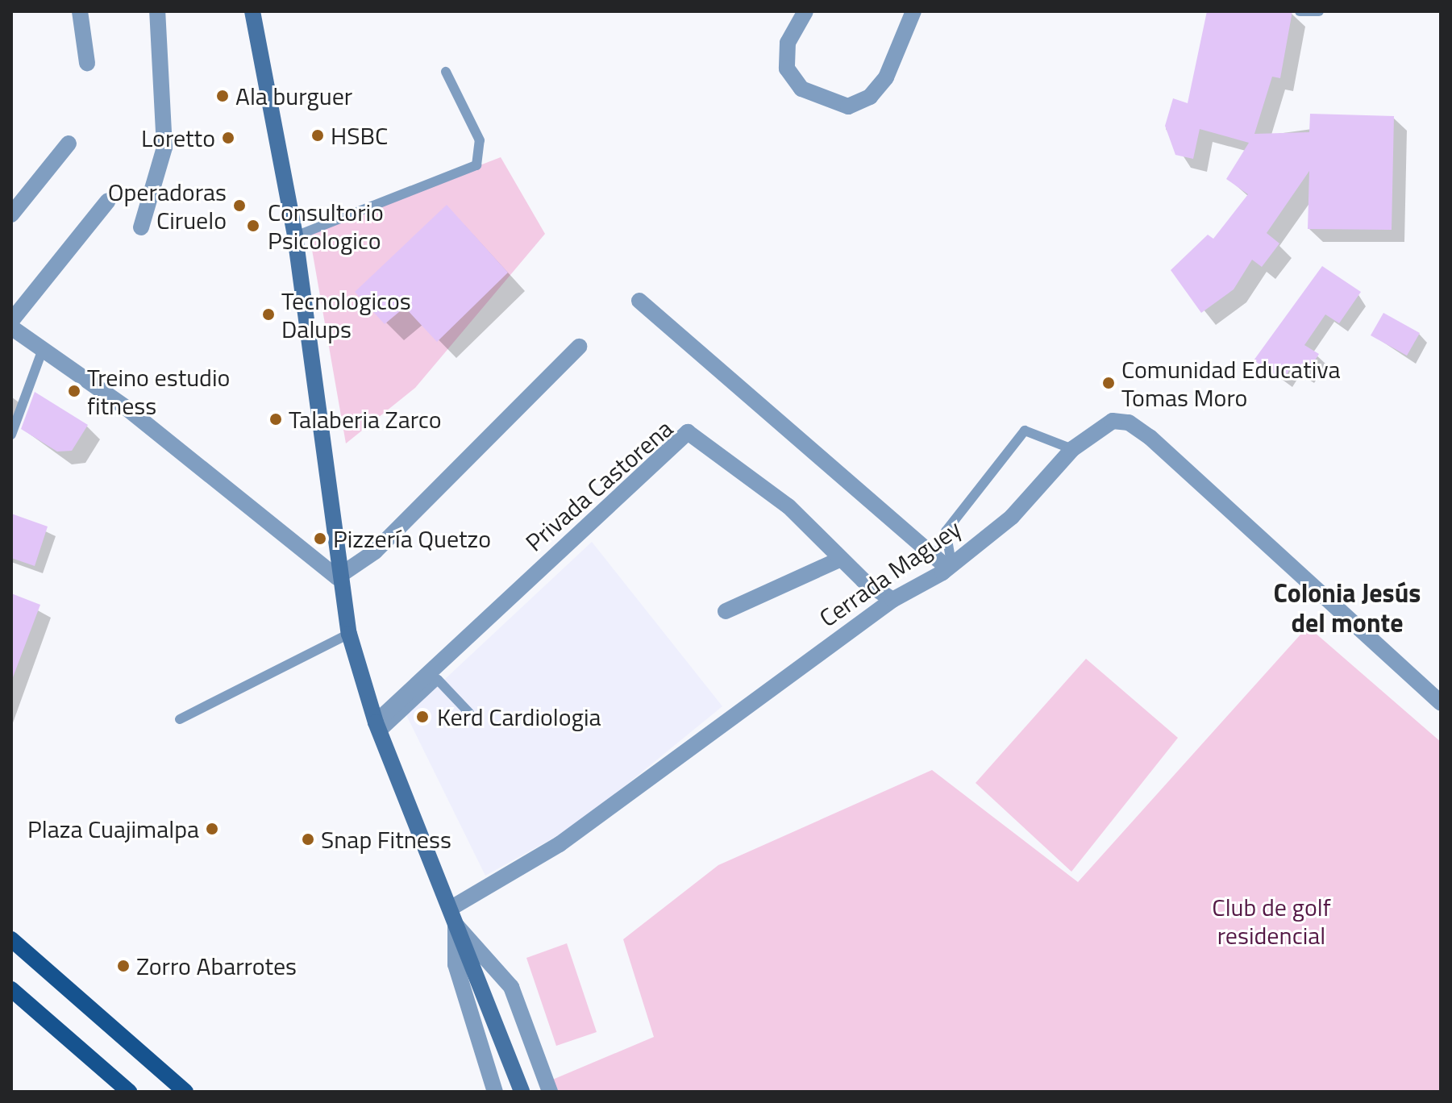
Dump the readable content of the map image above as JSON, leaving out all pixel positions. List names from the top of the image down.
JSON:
{
  "streets": {
    "street": ["Privada Castorena", "Cerrada Maguey"]
  },
  "crossings": [
    ["Privada Castorena", "Cerrada Maguey"]
  ],
  "districts": ["Colonia Jesús del monte"],
  "parks": ["Club de golf residencial"],
  "places": [
    "Ala burguer",
    "HSBC",
    "Loretto",
    "Operadoras Ciruelo",
    "Consultorio Psicologico",
    "Tecnologicos Dalups",
    "Comunidad Educativa Tomas Moro",
    "Treino estudio fitness",
    "Talaberia Zarco",
    "Pizzería Quetzo",
    "Kerd Cardiologia",
    "Plaza Cuajimalpa",
    "Snap Fitness",
    "Zorro Abarrotes"
  ]
}
